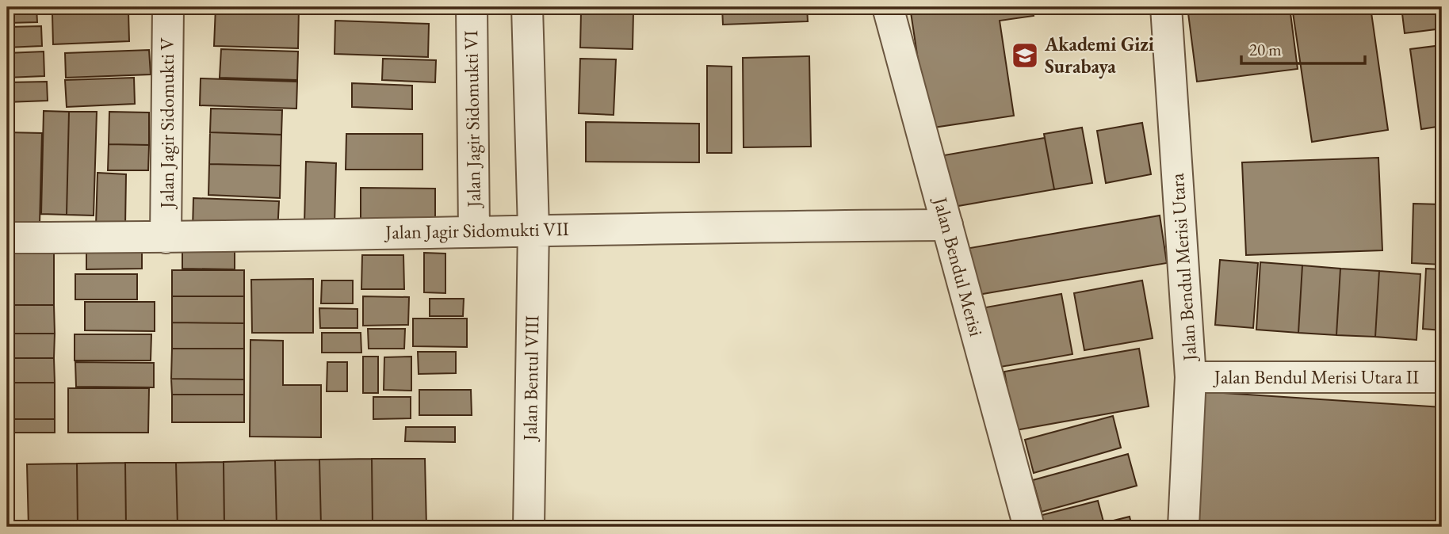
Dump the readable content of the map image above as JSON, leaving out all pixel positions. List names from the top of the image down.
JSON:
{
  "streets": {
    "street": [
      "Jalan Jagir Sidomukti VI",
      "Jalan Jagir Sidomukti V",
      "Jalan Jagir Sidomukti VII",
      "Jalan Bendul Merisi",
      "Jalan Bendul Merisi Utara",
      "Jalan Bendul Merisi Utara II",
      "Jalan Bentul VIII"
    ]
  },
  "crossings": [
    ["Jalan Jagir Sidomukti VI", "Jalan Jagir Sidomukti VII"],
    ["Jalan Jagir Sidomukti VI", "Jalan Bentul VIII"],
    ["Jalan Jagir Sidomukti V", "Jalan Jagir Sidomukti VII"],
    ["Jalan Jagir Sidomukti VII", "Jalan Bendul Merisi"],
    ["Jalan Jagir Sidomukti VII", "Jalan Bentul VIII"],
    ["Jalan Bendul Merisi Utara", "Jalan Bendul Merisi Utara II"]
  ],
  "places": {
    "school or university": ["Akademi Gizi Surabaya"]
  },
  "scale_bar": "20 m"
}
